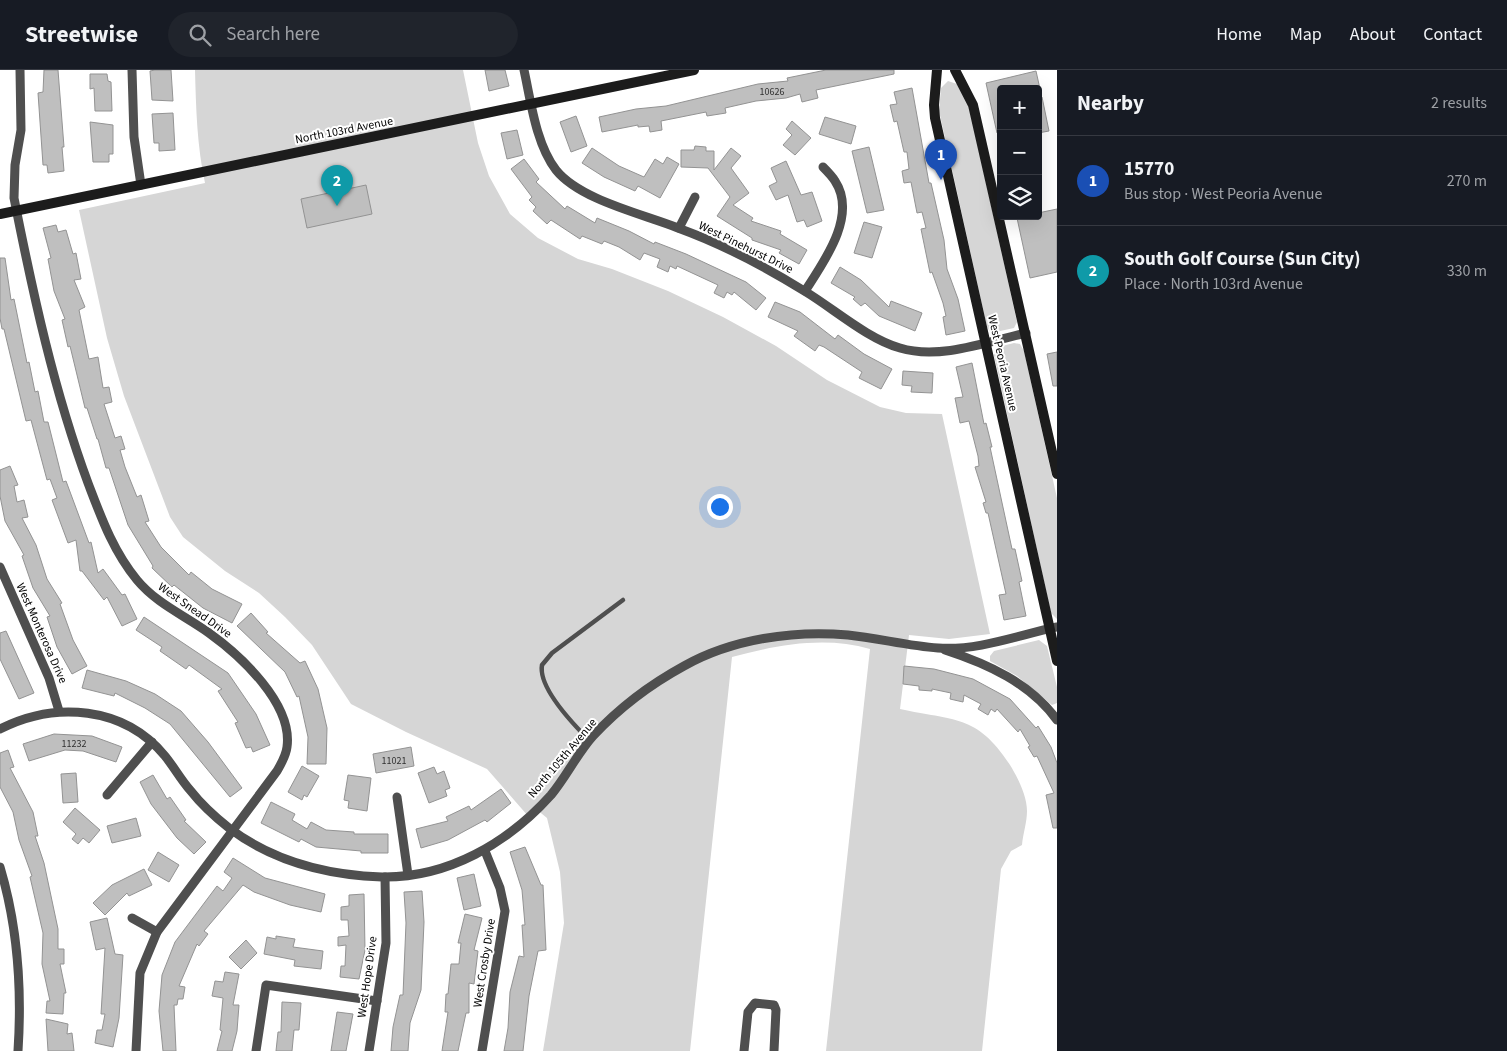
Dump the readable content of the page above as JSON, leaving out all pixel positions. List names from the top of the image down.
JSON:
{
  "streets": {
    "street": [
      "North 103rd Avenue",
      "West Pinehurst Drive",
      "West Peoria Avenue",
      "West Snead Drive",
      "West Monterosa Drive",
      "North 105th Avenue",
      "West Crosby Drive",
      "West Hope Drive"
    ]
  },
  "crossings": [
    ["North 103rd Avenue", "West Pinehurst Drive"],
    ["North 103rd Avenue", "West Snead Drive"],
    ["West Pinehurst Drive", "West Peoria Avenue"],
    ["West Peoria Avenue", "North 105th Avenue"],
    ["West Snead Drive", "North 105th Avenue"],
    ["West Monterosa Drive", "North 105th Avenue"],
    ["North 105th Avenue", "West Crosby Drive"],
    ["North 105th Avenue", "West Hope Drive"]
  ],
  "house_numbers": ["10626", "11232", "11021"],
  "page": {
    "header": "Streetwise",
    "search": "Search here",
    "nav": [
      "Home",
      "Map",
      "About",
      "Contact"
    ],
    "heading": ["Nearby", "2 results"],
    "map_buttons": ["+", "−"],
    "list": [
      {
        "mark": "1",
        "name": "15770",
        "note": "Bus stop · West Peoria Avenue",
        "value": "270 m"
      },
      {
        "mark": "2",
        "name": "South Golf Course (Sun City)",
        "note": "Place · North 103rd Avenue",
        "value": "330 m"
      }
    ],
    "pins": ["1", "2"]
  }
}
